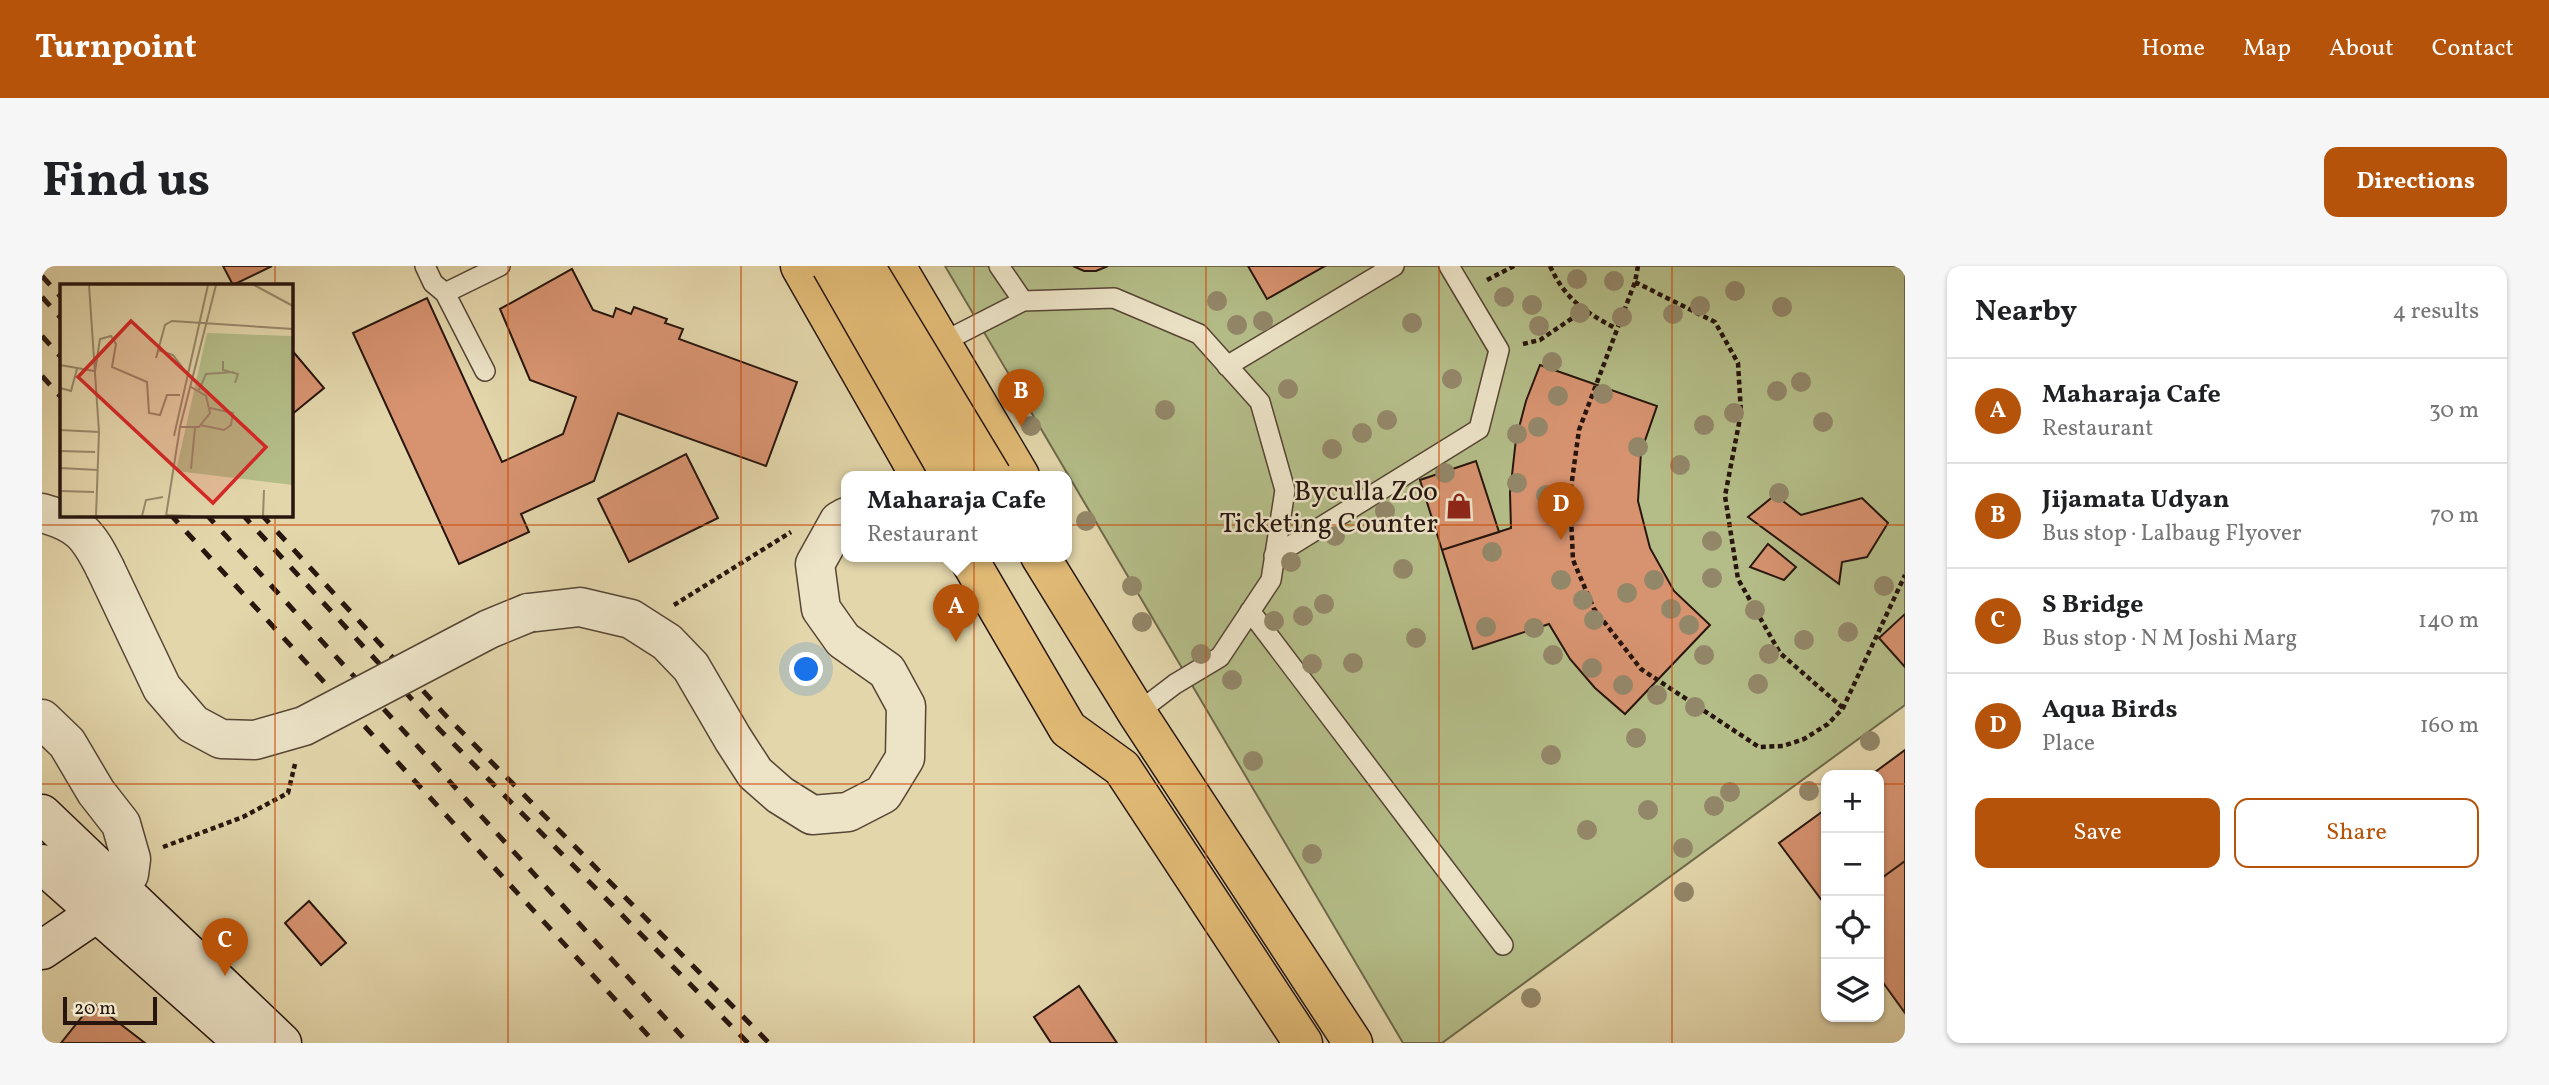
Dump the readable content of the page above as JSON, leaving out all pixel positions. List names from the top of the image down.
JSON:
{
  "places": {
    "shop": ["Byculla Zoo Ticketing Counter"]
  },
  "scale_bar": "20 m",
  "page": {
    "header": "Turnpoint",
    "nav": [
      "Home",
      "Map",
      "About",
      "Contact"
    ],
    "buttons": [
      "Directions",
      ["Save", "Share"]
    ],
    "title": "Find us",
    "heading": ["Nearby", "4 results"],
    "list": [
      {
        "mark": "A",
        "name": "Maharaja Cafe",
        "note": "Restaurant",
        "value": "30 m"
      },
      {
        "mark": "B",
        "name": "Jijamata Udyan",
        "note": "Bus stop · Lalbaug Flyover",
        "value": "70 m"
      },
      {
        "mark": "C",
        "name": "S Bridge",
        "note": "Bus stop · N M Joshi Marg",
        "value": "140 m"
      },
      {
        "mark": "D",
        "name": "Aqua Birds",
        "note": "Place",
        "value": "160 m"
      }
    ],
    "pins": [
      "B",
      "D",
      "A",
      "C"
    ],
    "popup": ["Maharaja Cafe", "Restaurant"],
    "map_buttons": ["+", "−"],
    "scale": "20 m"
  }
}
